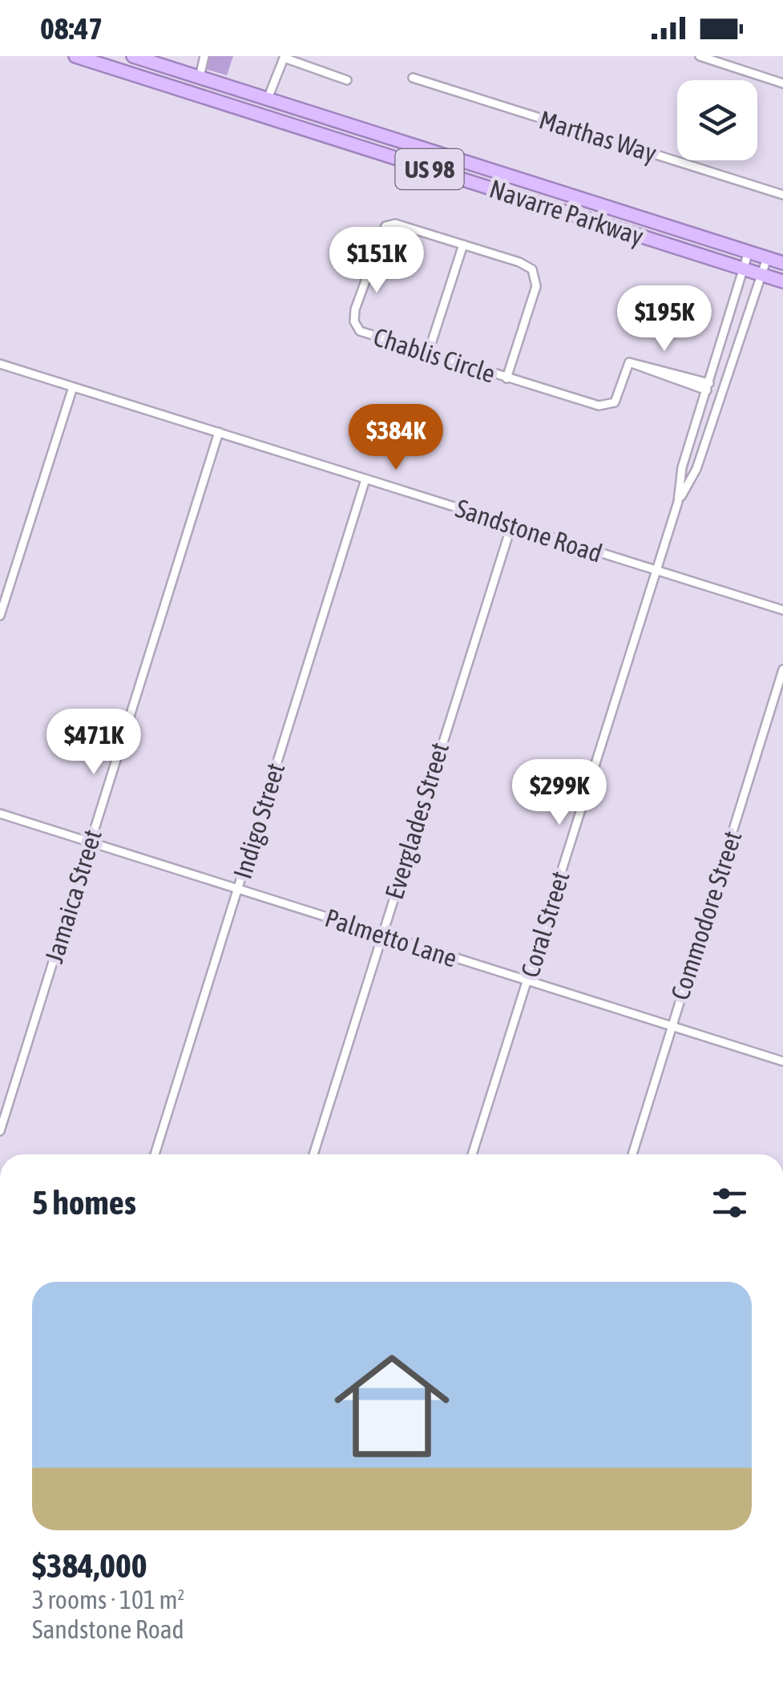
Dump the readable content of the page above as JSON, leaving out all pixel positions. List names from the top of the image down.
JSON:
{
  "streets": {
    "highway": ["US 98", "Navarre Parkway"],
    "street": [
      "Marthas Way",
      "Chablis Circle",
      "Sandstone Road",
      "Indigo Street",
      "Everglades Street",
      "Jamaica Street",
      "Commodore Street",
      "Coral Street",
      "Palmetto Lane"
    ]
  },
  "crossings": [
    ["Navarre Parkway", "Coral Street"],
    ["Chablis Circle", "Coral Street"],
    ["Sandstone Road", "Indigo Street"],
    ["Sandstone Road", "Everglades Street"],
    ["Sandstone Road", "Jamaica Street"],
    ["Sandstone Road", "Coral Street"],
    ["Indigo Street", "Palmetto Lane"],
    ["Everglades Street", "Palmetto Lane"],
    ["Jamaica Street", "Palmetto Lane"],
    ["Commodore Street", "Palmetto Lane"],
    ["Coral Street", "Palmetto Lane"]
  ],
  "page": {
    "status": "08:47",
    "price": [
      "$151K",
      "$195K",
      "$384K",
      "$471K",
      "$299K"
    ],
    "heading": "5 homes",
    "list": [
      {
        "name": "$384,000",
        "note": "3 rooms · 101 m² · Sandstone Road"
      }
    ]
  }
}
